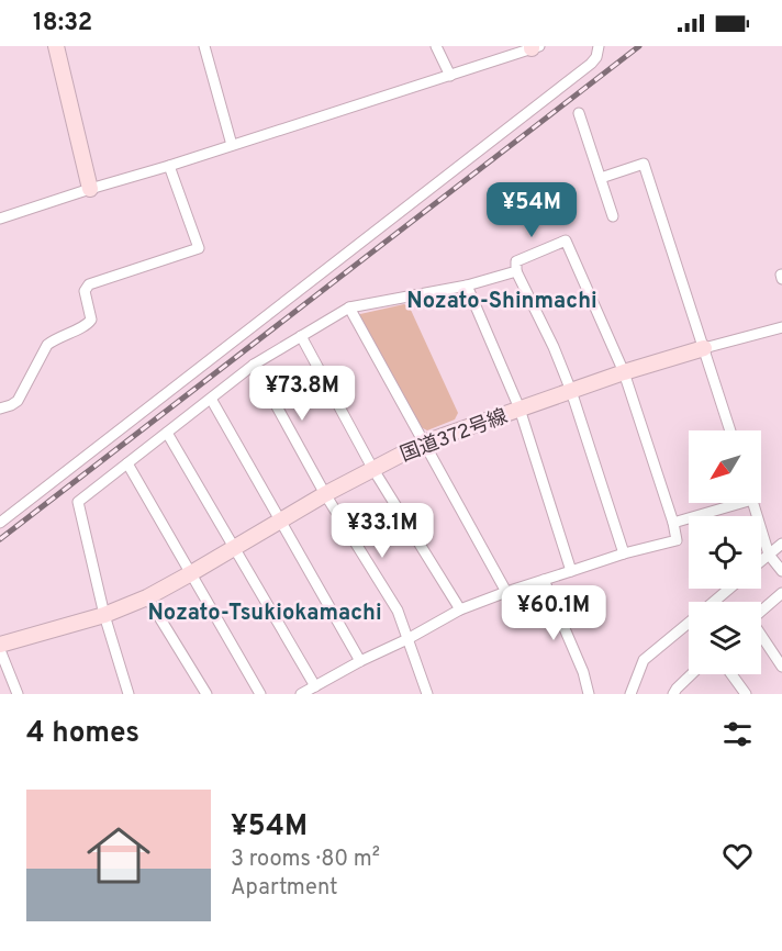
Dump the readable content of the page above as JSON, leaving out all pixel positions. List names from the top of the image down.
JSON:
{
  "streets": {
    "street": ["国道372号線"]
  },
  "districts": ["Nozato-Shinmachi", "Nozato-Tsukiokamachi"],
  "north": "bottom left",
  "page": {
    "status": "18:32",
    "price": [
      "¥54M",
      "¥73.8M",
      "¥33.1M",
      "¥60.1M"
    ],
    "heading": "4 homes",
    "list": [
      {
        "name": "¥54M",
        "note": "3 rooms · 80 m² · Apartment"
      }
    ]
  }
}
